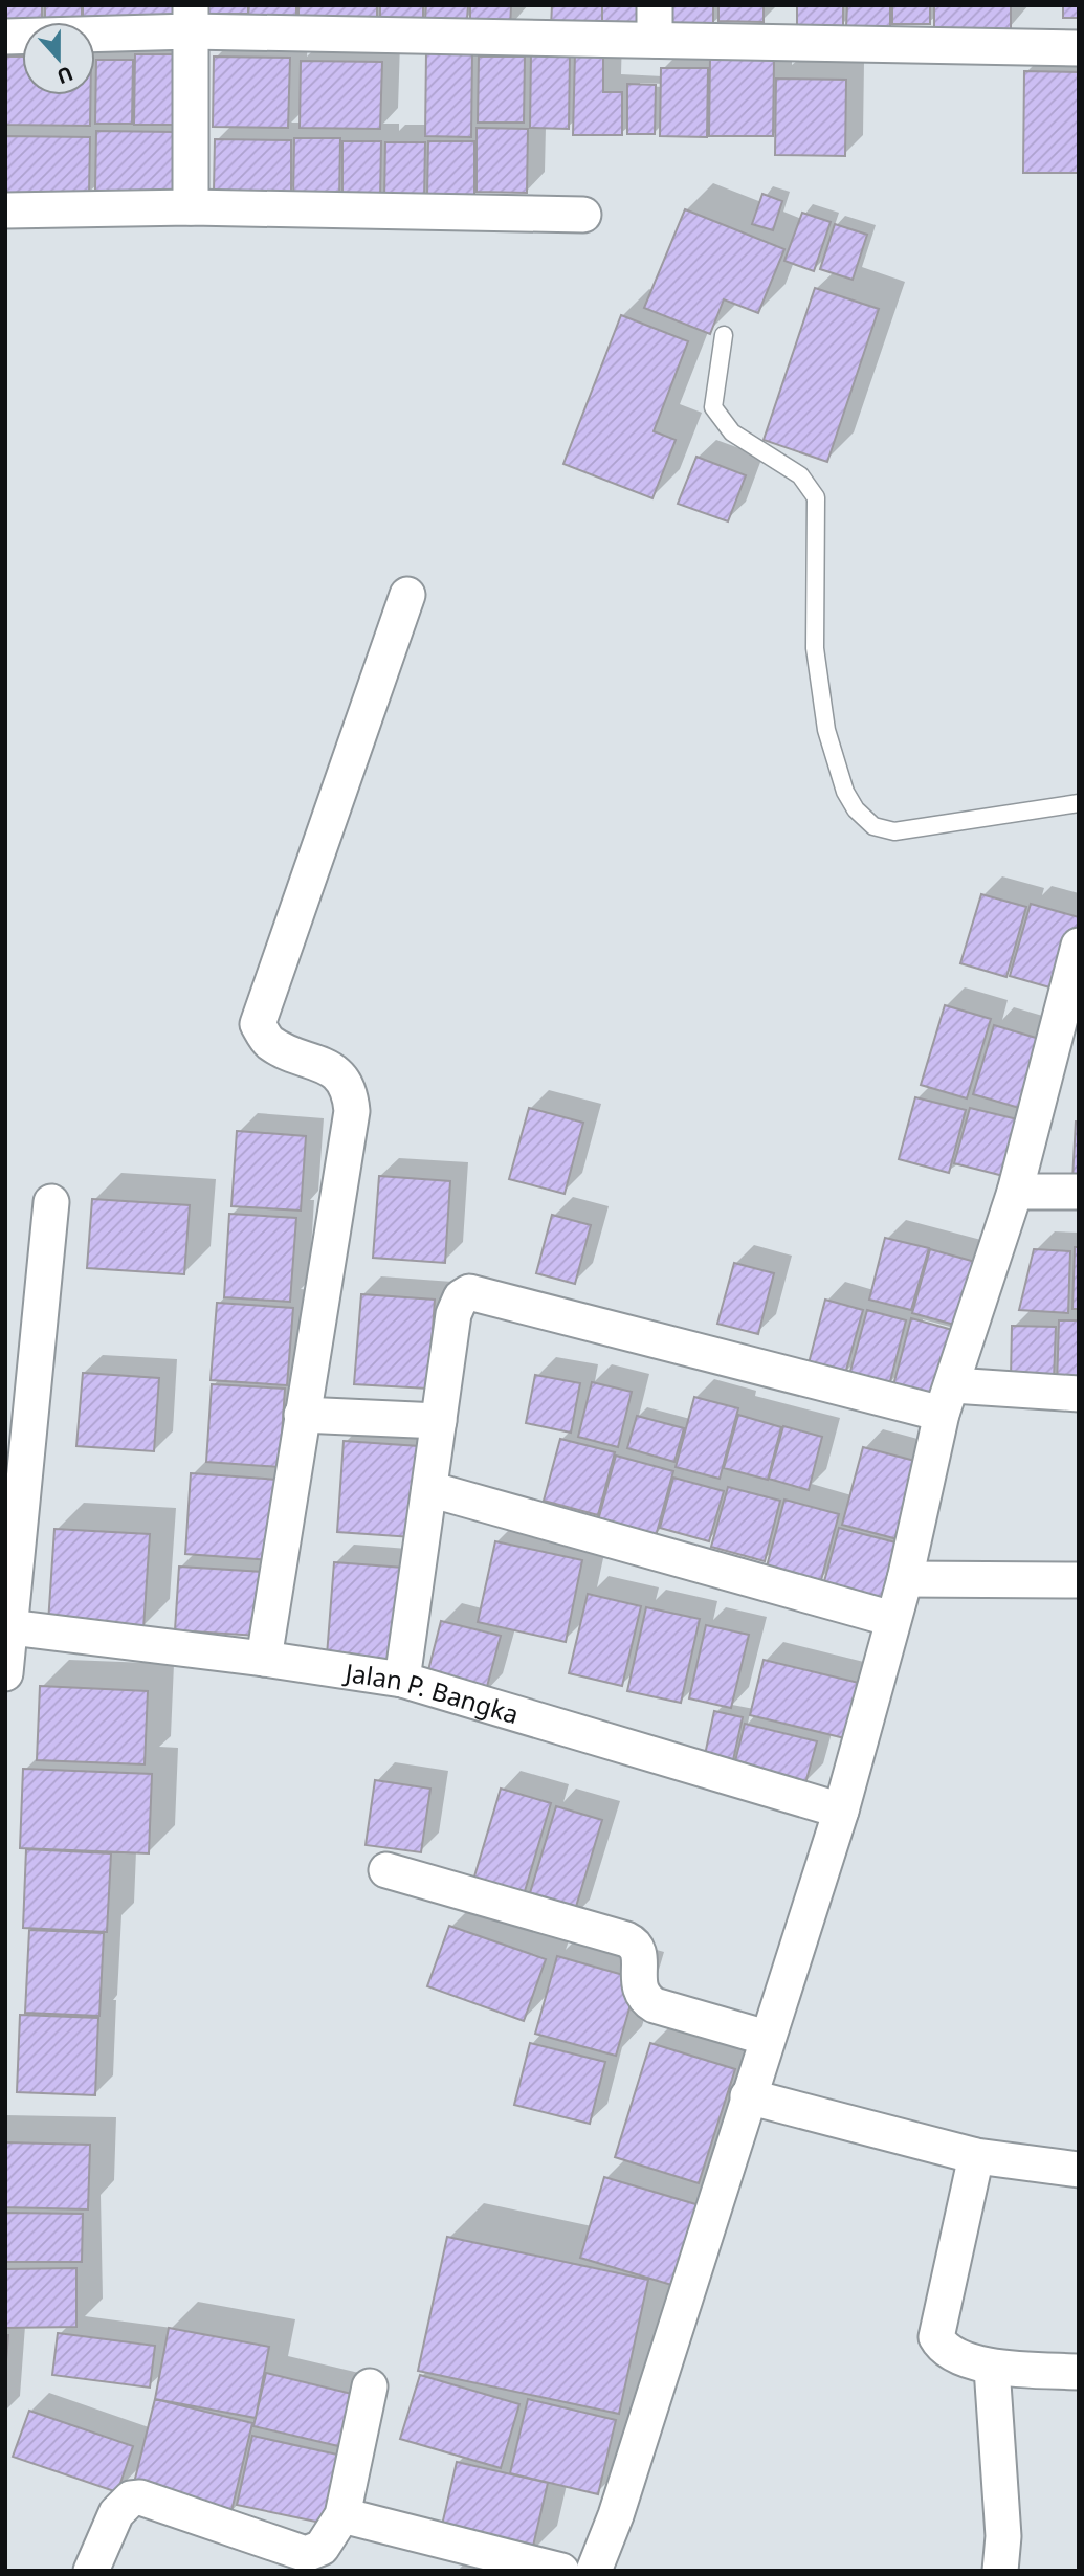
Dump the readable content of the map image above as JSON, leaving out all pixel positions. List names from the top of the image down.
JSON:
{
  "streets": {
    "street": ["Jalan P. Bangka"]
  },
  "north": "bottom"
}
